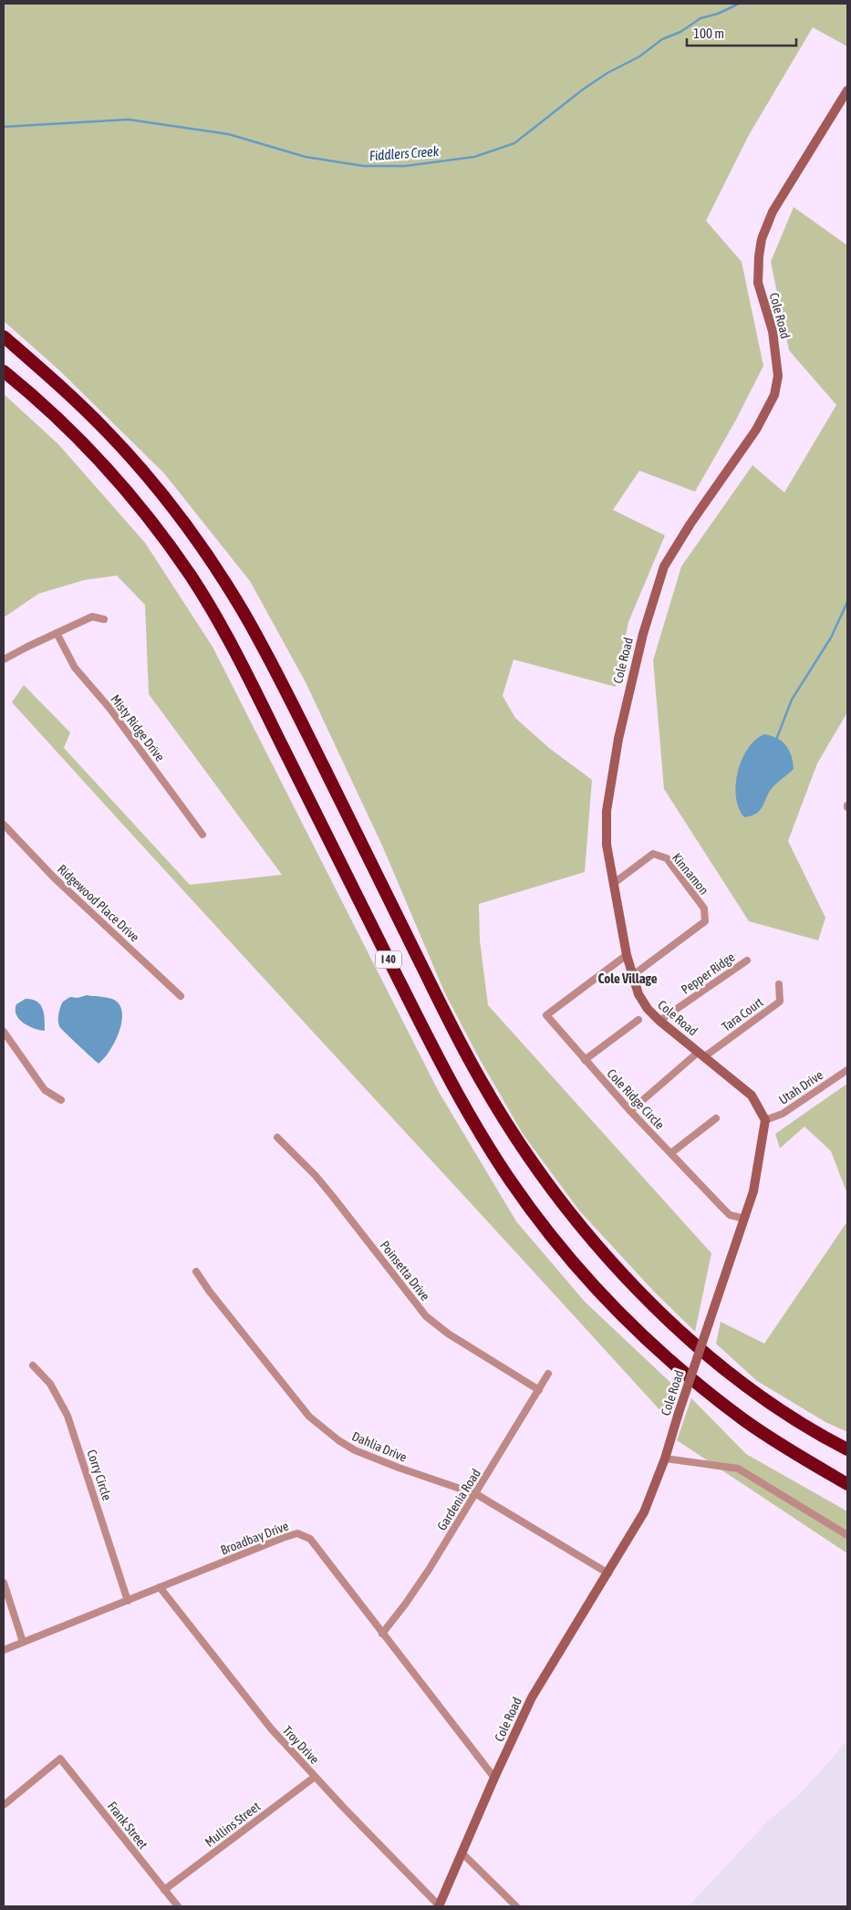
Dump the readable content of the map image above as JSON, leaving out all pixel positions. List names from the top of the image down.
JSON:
{
  "streets": {
    "highway": ["I 40"],
    "street": [
      "Cole Road",
      "Misty Ridge Drive",
      "Kinnamon",
      "Ridgewood Place Drive",
      "Pepper Ridge",
      "Tara Court",
      "Utah Drive",
      "Cole Ridge Circle",
      "Poinsetta Drive",
      "Dahlia Drive",
      "Corry Circle",
      "Gardenia Road",
      "Broadbay Drive",
      "Troy Drive",
      "Mullins Street",
      "Frank Street"
    ]
  },
  "crossings": [
    ["Cole Road", "Kinnamon"],
    ["Cole Road", "Pepper Ridge"],
    ["Cole Road", "Tara Court"],
    ["Cole Road", "Utah Drive"],
    ["Cole Road", "Cole Ridge Circle"],
    ["Cole Road", "Dahlia Drive"],
    ["Cole Road", "Broadbay Drive"],
    ["Cole Road", "Troy Drive"],
    ["Poinsetta Drive", "Gardenia Road"],
    ["Dahlia Drive", "Gardenia Road"],
    ["Corry Circle", "Broadbay Drive"],
    ["Gardenia Road", "Broadbay Drive"],
    ["Broadbay Drive", "Troy Drive"],
    ["Troy Drive", "Mullins Street"],
    ["Mullins Street", "Frank Street"]
  ],
  "districts": ["Cole Village"],
  "water": ["Fiddlers Creek"],
  "scale_bar": "100 m"
}
